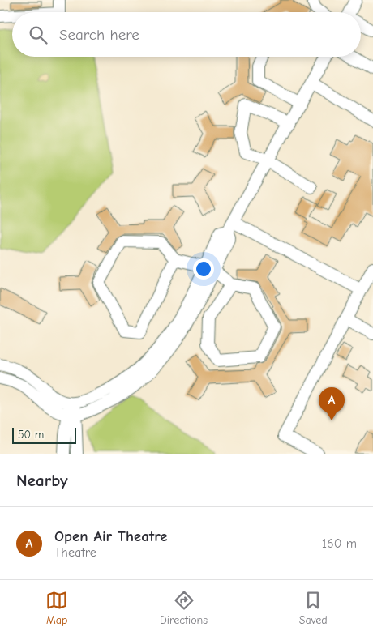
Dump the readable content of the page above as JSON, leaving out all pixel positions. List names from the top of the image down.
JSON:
{
  "scale_bar": "50 m",
  "page": {
    "search": "Search here",
    "pins": "A",
    "scale": "50 m",
    "heading": "Nearby",
    "list": [
      {
        "mark": "A",
        "name": "Open Air Theatre",
        "note": "Theatre",
        "value": "160 m"
      }
    ],
    "nav": ["Map", "Directions", "Saved"]
  }
}
